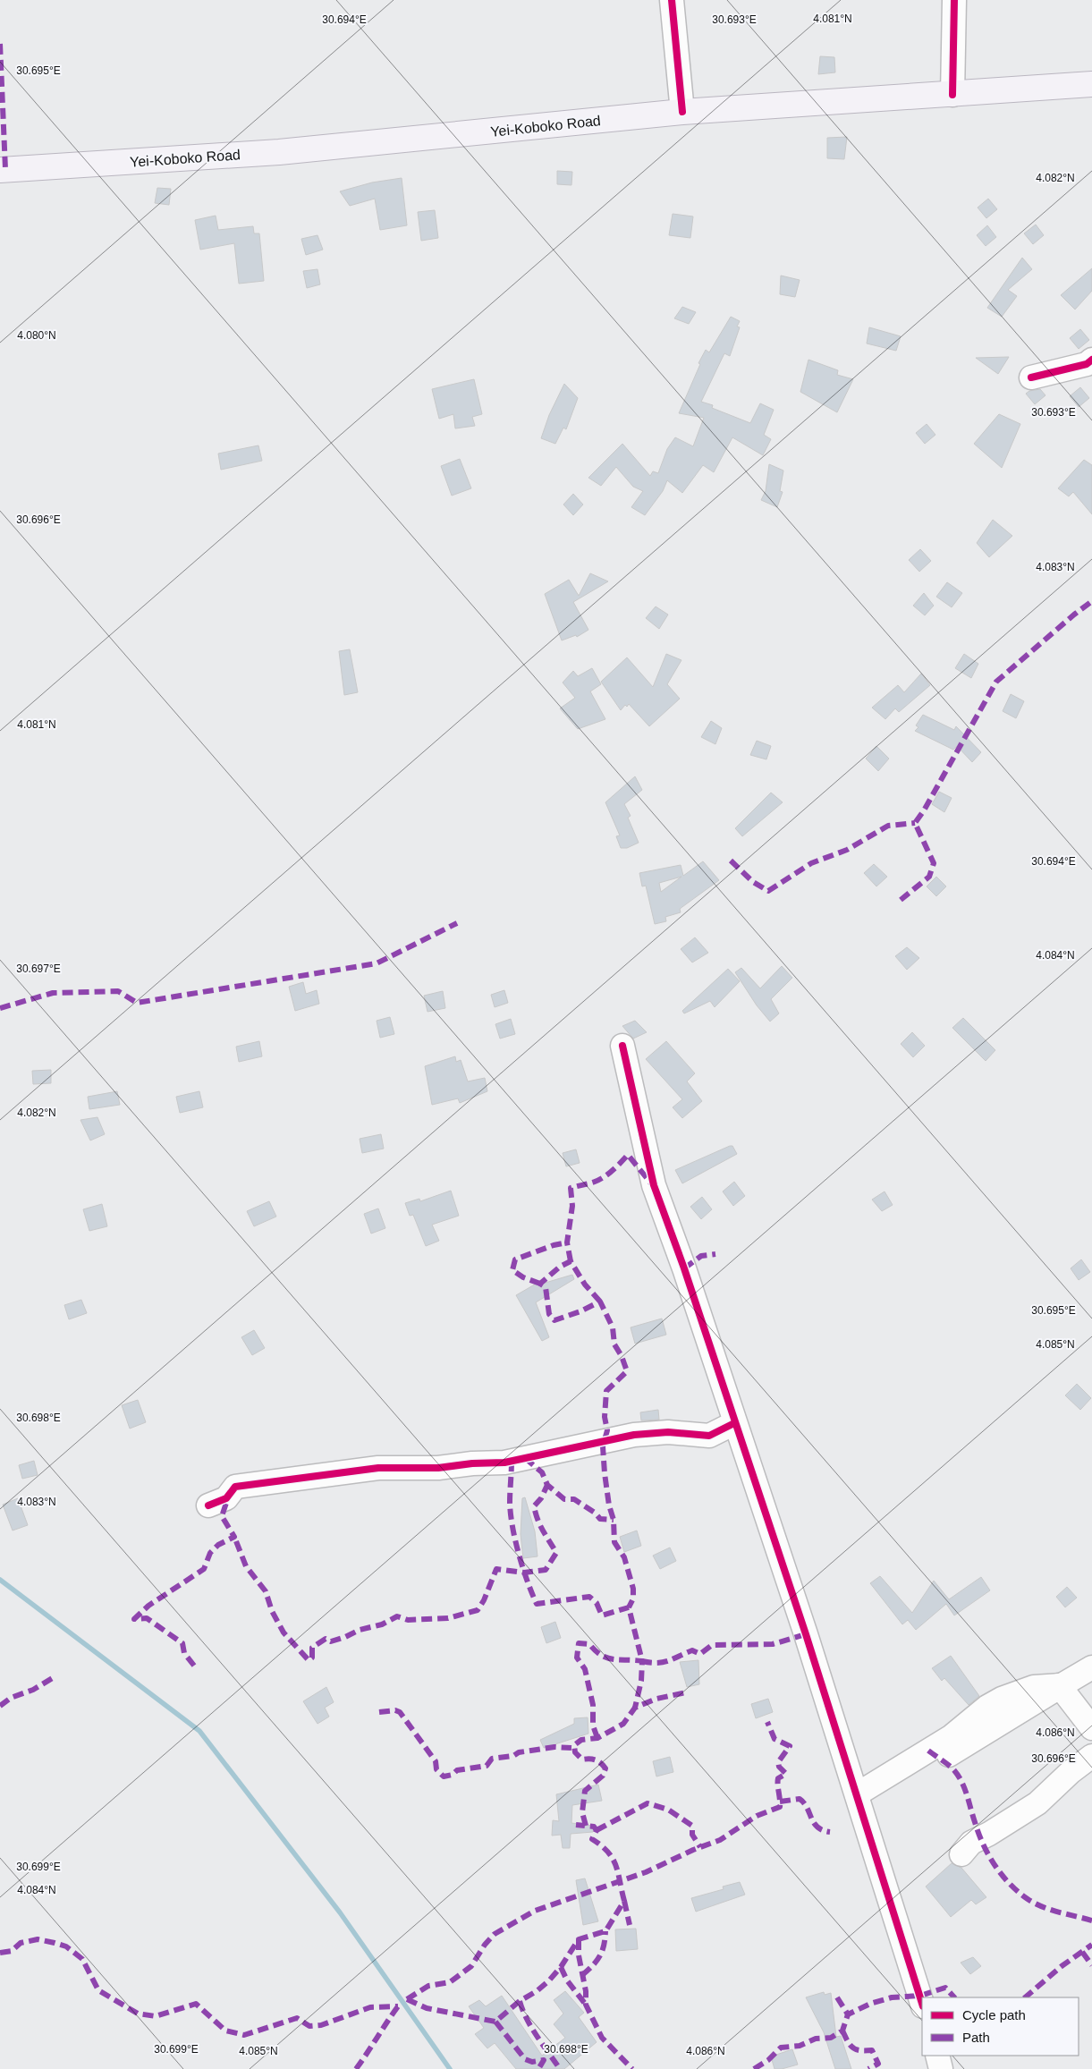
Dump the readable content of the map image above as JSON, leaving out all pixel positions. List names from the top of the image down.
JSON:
{
  "streets": {
    "main road": ["Yei-Koboko Road"]
  },
  "legend": ["Cycle path", "Path"],
  "coordinates": [
    "4.081°N",
    "30.694°E",
    "30.693°E",
    "30.695°E",
    "4.082°N",
    "4.080°N",
    "30.696°E",
    "4.083°N",
    "4.084°N",
    "30.697°E",
    "4.085°N",
    "30.698°E",
    "4.086°N",
    "30.699°E"
  ]
}
